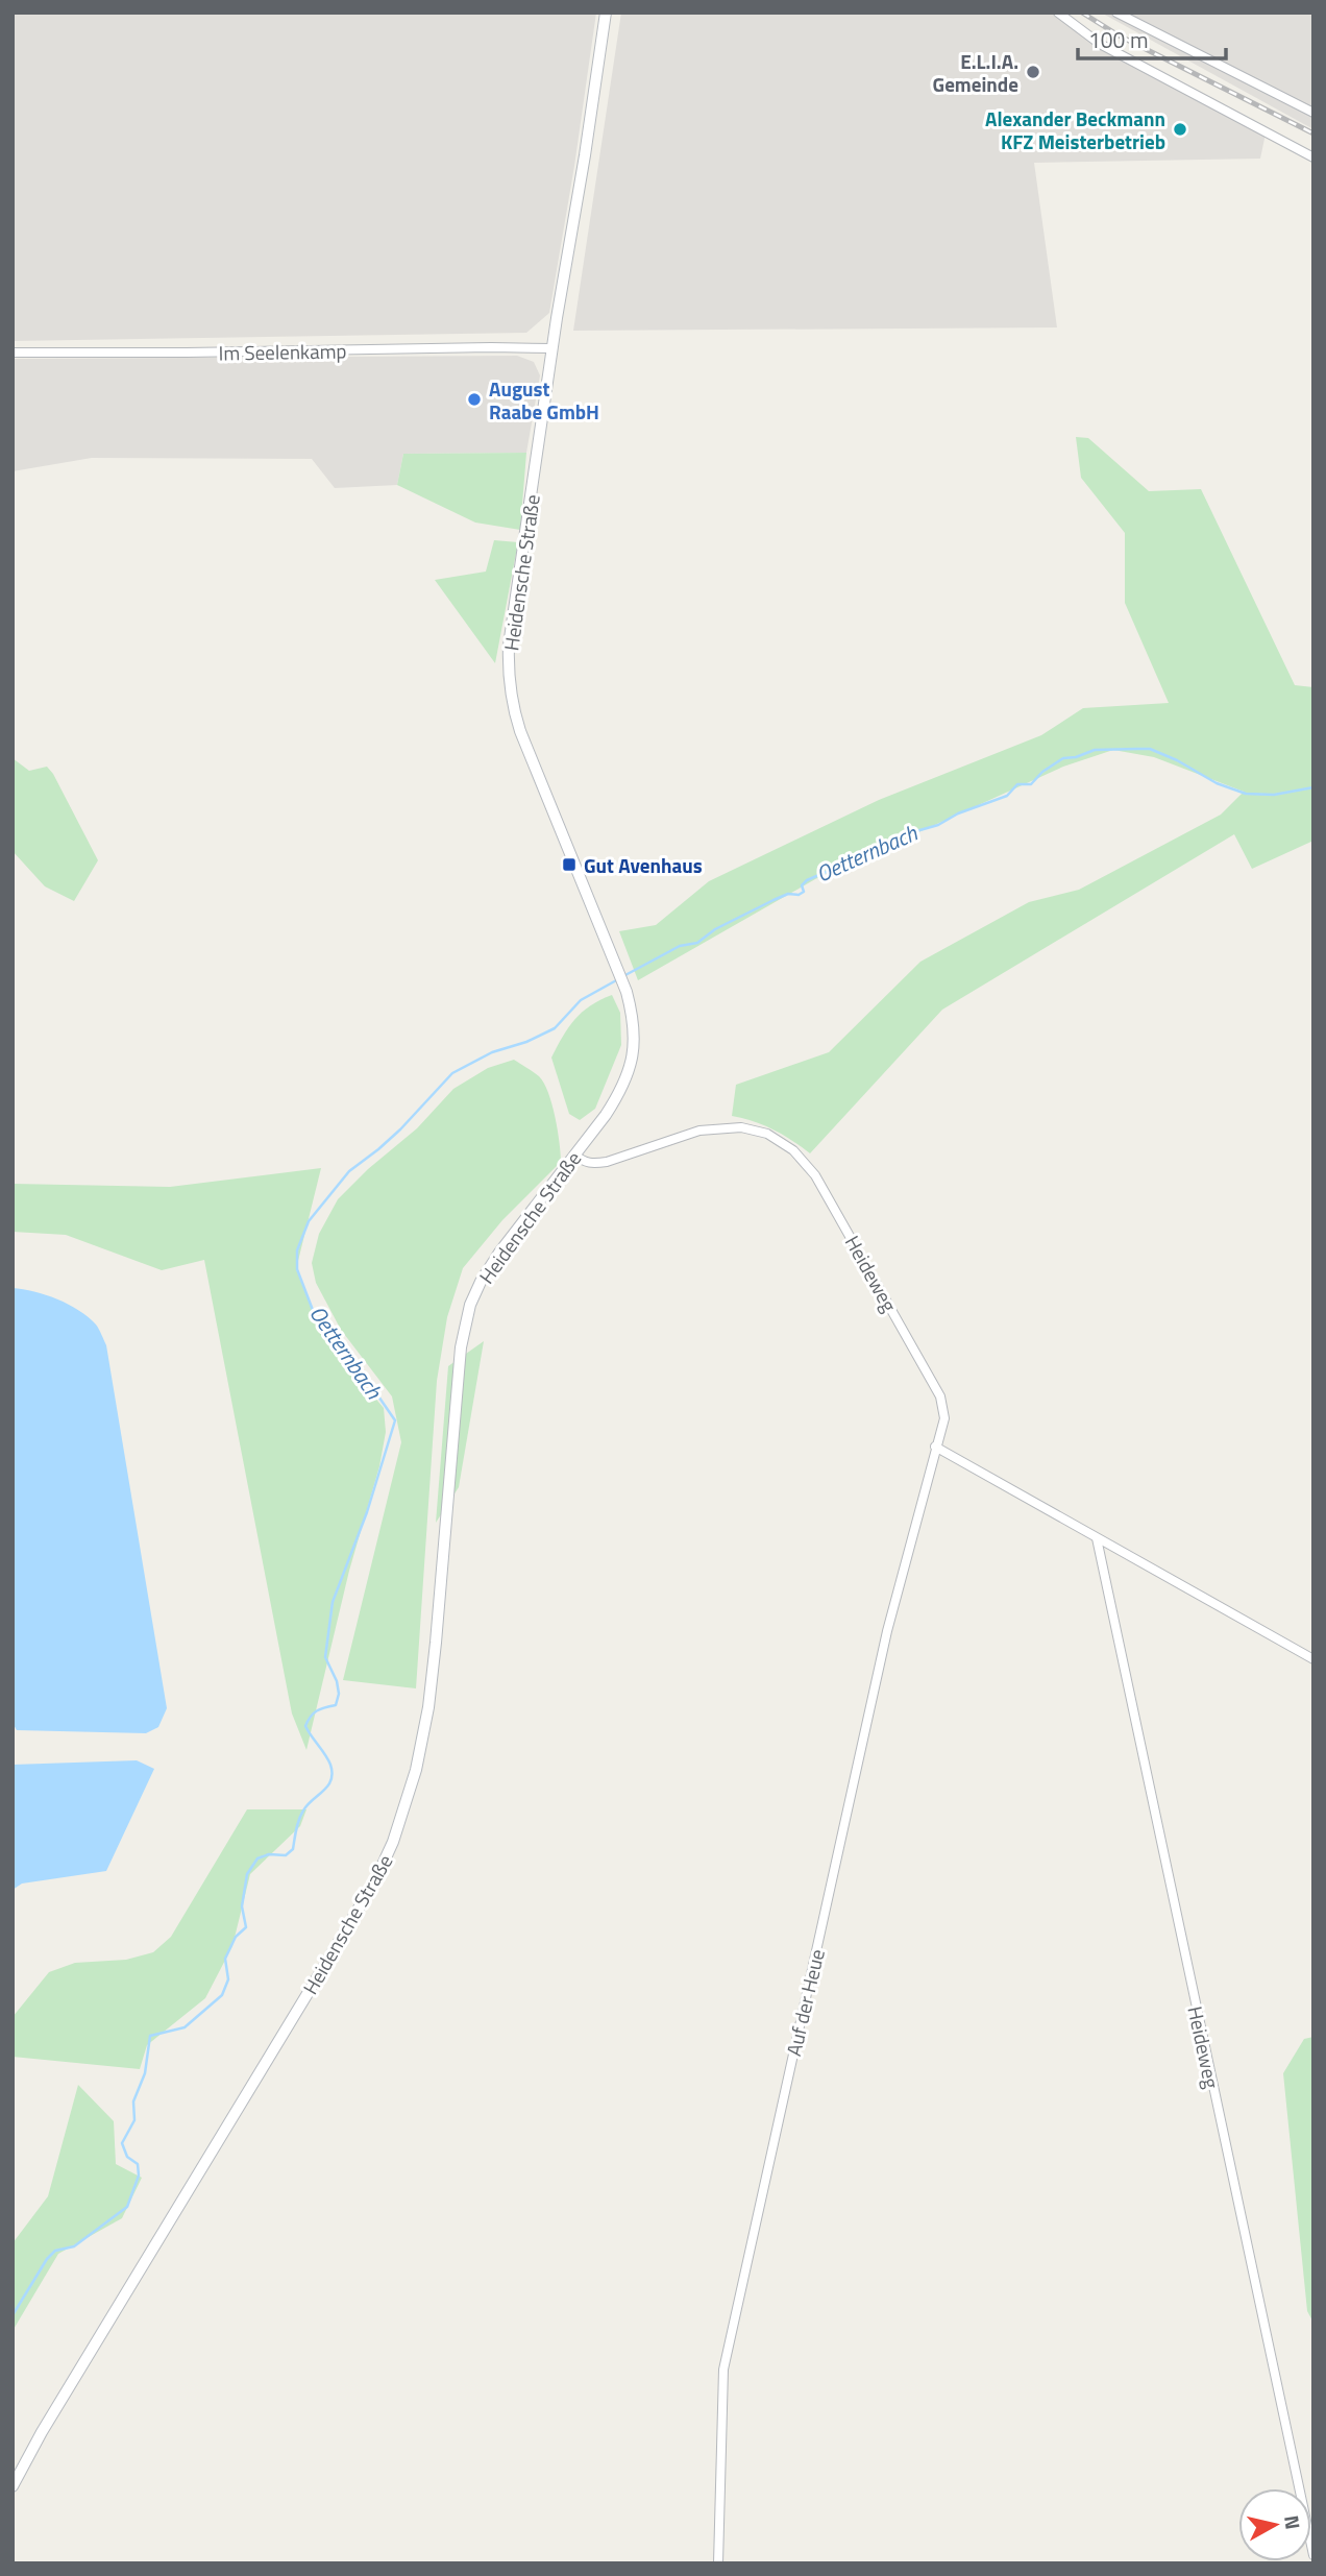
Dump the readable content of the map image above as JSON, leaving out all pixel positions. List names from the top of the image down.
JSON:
{
  "streets": {
    "main road": ["Heidensche Straße"],
    "street": ["Im Seelenkamp", "Heideweg", "Auf der Heue"]
  },
  "crossings": [
    ["Im Seelenkamp", "Heidensche Straße"],
    ["Heidensche Straße", "Heideweg"],
    ["Heideweg", "Auf der Heue"]
  ],
  "water": ["Oetternbach"],
  "places": {
    "other": ["E.L.I.A. Gemeinde", "Alexander Beckmann KFZ Meisterbetrieb", "August Raabe GmbH"],
    "transit": ["Gut Avenhaus"]
  },
  "scale_bar": "100 m",
  "north": "right"
}
